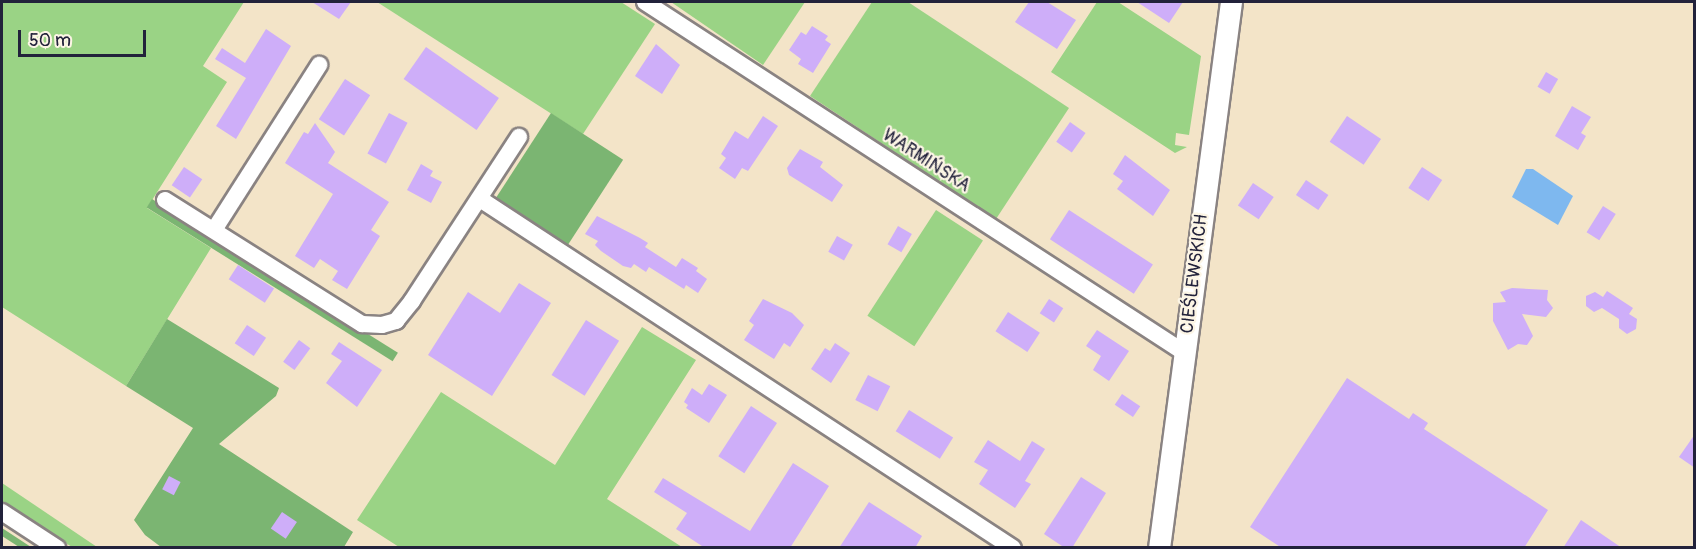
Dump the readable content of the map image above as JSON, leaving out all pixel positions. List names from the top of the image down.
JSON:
{
  "streets": {
    "street": ["WARMIŃSKA", "CIEŚLEWSKICH"]
  },
  "crossings": [
    ["WARMIŃSKA", "CIEŚLEWSKICH"]
  ],
  "scale_bar": "50 m"
}
